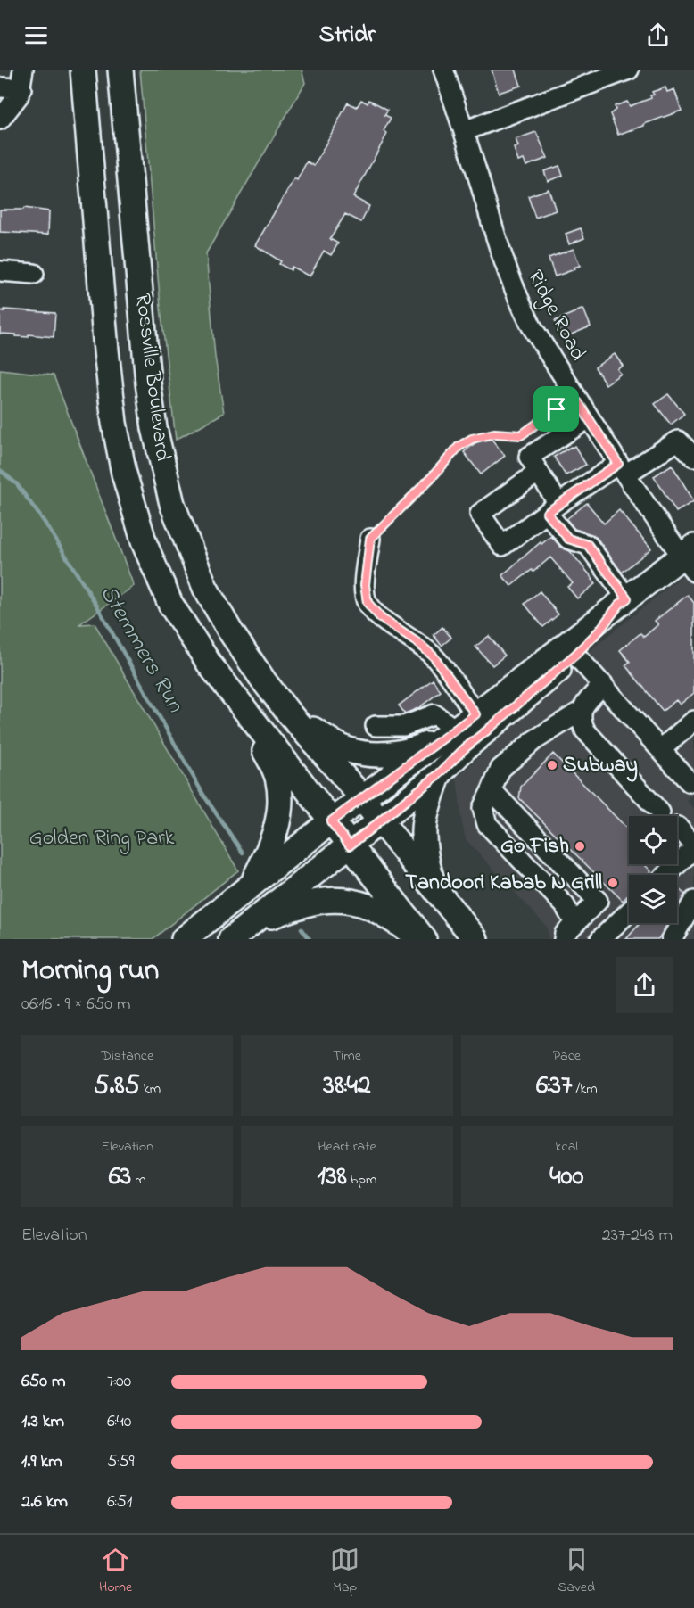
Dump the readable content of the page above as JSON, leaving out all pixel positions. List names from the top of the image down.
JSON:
{
  "streets": {
    "main road": ["Rossville Boulevard"],
    "street": ["Ridge Road"]
  },
  "water": ["Stemmers Run"],
  "parks": ["Golden Ring Park"],
  "places": ["Subway", "Go Fish", "Tandoori Kabab N Grill"],
  "page": {
    "header": "Stridr",
    "heading": ["Morning run", "06:16 · 9 × 650 m"],
    "stats": [
      ["Distance", "5.85 km"],
      ["Time", "38:42"],
      ["Pace", "6:37 /km"],
      ["Elevation", "63 m"],
      ["Heart rate", "138 bpm"],
      ["kcal", "400"]
    ],
    "chart": ["Elevation", "237–243 m"],
    "list": [
      {
        "name": "650 m",
        "note": "7:00"
      },
      {
        "name": "1.3 km",
        "note": "6:40"
      },
      {
        "name": "1.9 km",
        "note": "5:59"
      },
      {
        "name": "2.6 km",
        "note": "6:51"
      }
    ],
    "tabs": ["Home", "Map", "Saved"]
  }
}
